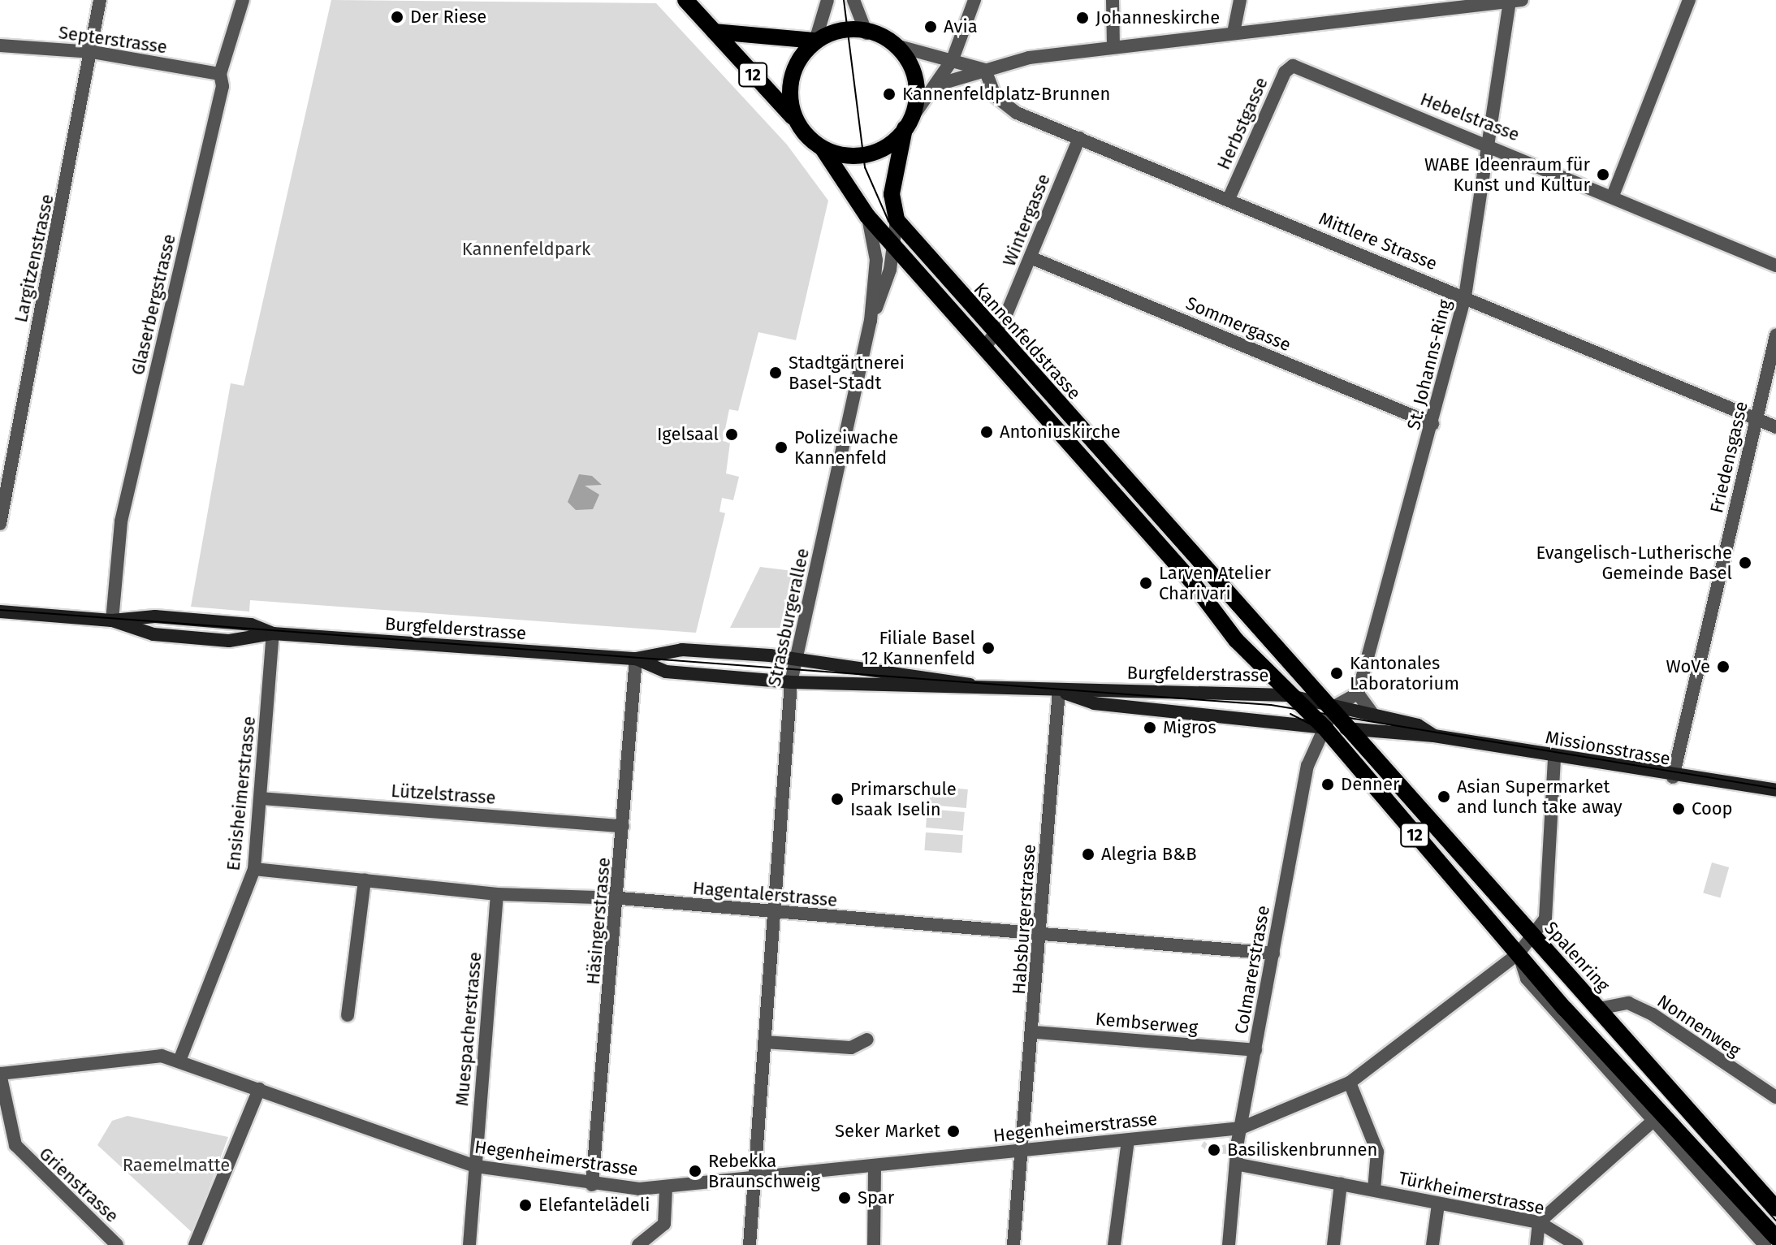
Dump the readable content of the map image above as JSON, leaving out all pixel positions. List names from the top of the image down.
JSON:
{
  "streets": {
    "main road": [
      "12",
      "Kannenfeldstrasse",
      "Burgfelderstrasse",
      "Missionsstrasse",
      "Spalenring"
    ],
    "street": [
      "Septerstrasse",
      "Hebelstrasse",
      "Herbstgasse",
      "Wintergasse",
      "Mittlere Strasse",
      "Largitzenstrasse",
      "Glaserbergstrasse",
      "Sommergasse",
      "St. Johanns-Ring",
      "Friedensgasse",
      "Strassburgerallee",
      "Ensisheimerstrasse",
      "Lützelstrasse",
      "Hagentalerstrasse",
      "Habsburgerstrasse",
      "Häsingerstrasse",
      "Colmarerstrasse",
      "Kembserweg",
      "Nonnenweg",
      "Muespacherstrasse",
      "Hegenheimerstrasse",
      "Grienstrasse",
      "Türkheimerstrasse"
    ]
  },
  "crossings": [
    ["Septerstrasse", "Largitzenstrasse"],
    ["Septerstrasse", "Glaserbergstrasse"],
    ["12", "Kannenfeldstrasse"],
    ["12", "Burgfelderstrasse"],
    ["12", "Missionsstrasse"],
    ["12", "Colmarerstrasse"],
    ["12", "Hegenheimerstrasse"],
    ["Hebelstrasse", "Herbstgasse"],
    ["Hebelstrasse", "St. Johanns-Ring"],
    ["Herbstgasse", "Mittlere Strasse"],
    ["Wintergasse", "Mittlere Strasse"],
    ["Wintergasse", "Sommergasse"],
    ["Wintergasse", "Kannenfeldstrasse"],
    ["Mittlere Strasse", "St. Johanns-Ring"],
    ["Mittlere Strasse", "Friedensgasse"],
    ["Glaserbergstrasse", "Burgfelderstrasse"],
    ["Sommergasse", "St. Johanns-Ring"],
    ["Kannenfeldstrasse", "Strassburgerallee"],
    ["Kannenfeldstrasse", "Burgfelderstrasse"],
    ["Kannenfeldstrasse", "Missionsstrasse"],
    ["Kannenfeldstrasse", "Spalenring"],
    ["Kannenfeldstrasse", "Colmarerstrasse"],
    ["Friedensgasse", "Missionsstrasse"],
    ["Strassburgerallee", "Burgfelderstrasse"],
    ["Strassburgerallee", "Hagentalerstrasse"],
    ["Strassburgerallee", "Hegenheimerstrasse"],
    ["Burgfelderstrasse", "Missionsstrasse"],
    ["Burgfelderstrasse", "Ensisheimerstrasse"],
    ["Burgfelderstrasse", "Habsburgerstrasse"],
    ["Burgfelderstrasse", "Häsingerstrasse"],
    ["Burgfelderstrasse", "Colmarerstrasse"],
    ["Missionsstrasse", "Spalenring"],
    ["Missionsstrasse", "Colmarerstrasse"],
    ["Missionsstrasse", "Hegenheimerstrasse"],
    ["Ensisheimerstrasse", "Lützelstrasse"],
    ["Ensisheimerstrasse", "Hagentalerstrasse"],
    ["Ensisheimerstrasse", "Hegenheimerstrasse"],
    ["Lützelstrasse", "Häsingerstrasse"],
    ["Hagentalerstrasse", "Habsburgerstrasse"],
    ["Hagentalerstrasse", "Häsingerstrasse"],
    ["Hagentalerstrasse", "Colmarerstrasse"],
    ["Hagentalerstrasse", "Muespacherstrasse"],
    ["Habsburgerstrasse", "Kembserweg"],
    ["Habsburgerstrasse", "Hegenheimerstrasse"],
    ["Häsingerstrasse", "Hegenheimerstrasse"],
    ["Spalenring", "Nonnenweg"],
    ["Spalenring", "Hegenheimerstrasse"],
    ["Colmarerstrasse", "Kembserweg"],
    ["Colmarerstrasse", "Hegenheimerstrasse"],
    ["Colmarerstrasse", "Türkheimerstrasse"],
    ["Muespacherstrasse", "Hegenheimerstrasse"],
    ["Hegenheimerstrasse", "Grienstrasse"]
  ],
  "parks": ["Kannenfeldpark", "Raemelmatte"],
  "places": [
    "Der Riese",
    "Johanneskirche",
    "Avia",
    "Kannenfeldplatz-Brunnen",
    "WABE Ideenraum für Kunst und Kultur",
    "Stadtgärtnerei Basel-Stadt",
    "Antoniuskirche",
    "Igelsaal",
    "Polizeiwache Kannenfeld",
    "Evangelisch-Lutherische Gemeinde Basel",
    "Larven Atelier Charivari",
    "Filiale Basel 12 Kannenfeld",
    "WoVe",
    "Kantonales Laboratorium",
    "Migros",
    "Denner",
    "Asian Supermarket and lunch take away",
    "Primarschule Isaak Iselin",
    "Coop",
    "Alegria B&B",
    "Seker Market",
    "Basiliskenbrunnen",
    "Rebekka Braunschweig",
    "Spar",
    "Elefantelädeli"
  ]
}
